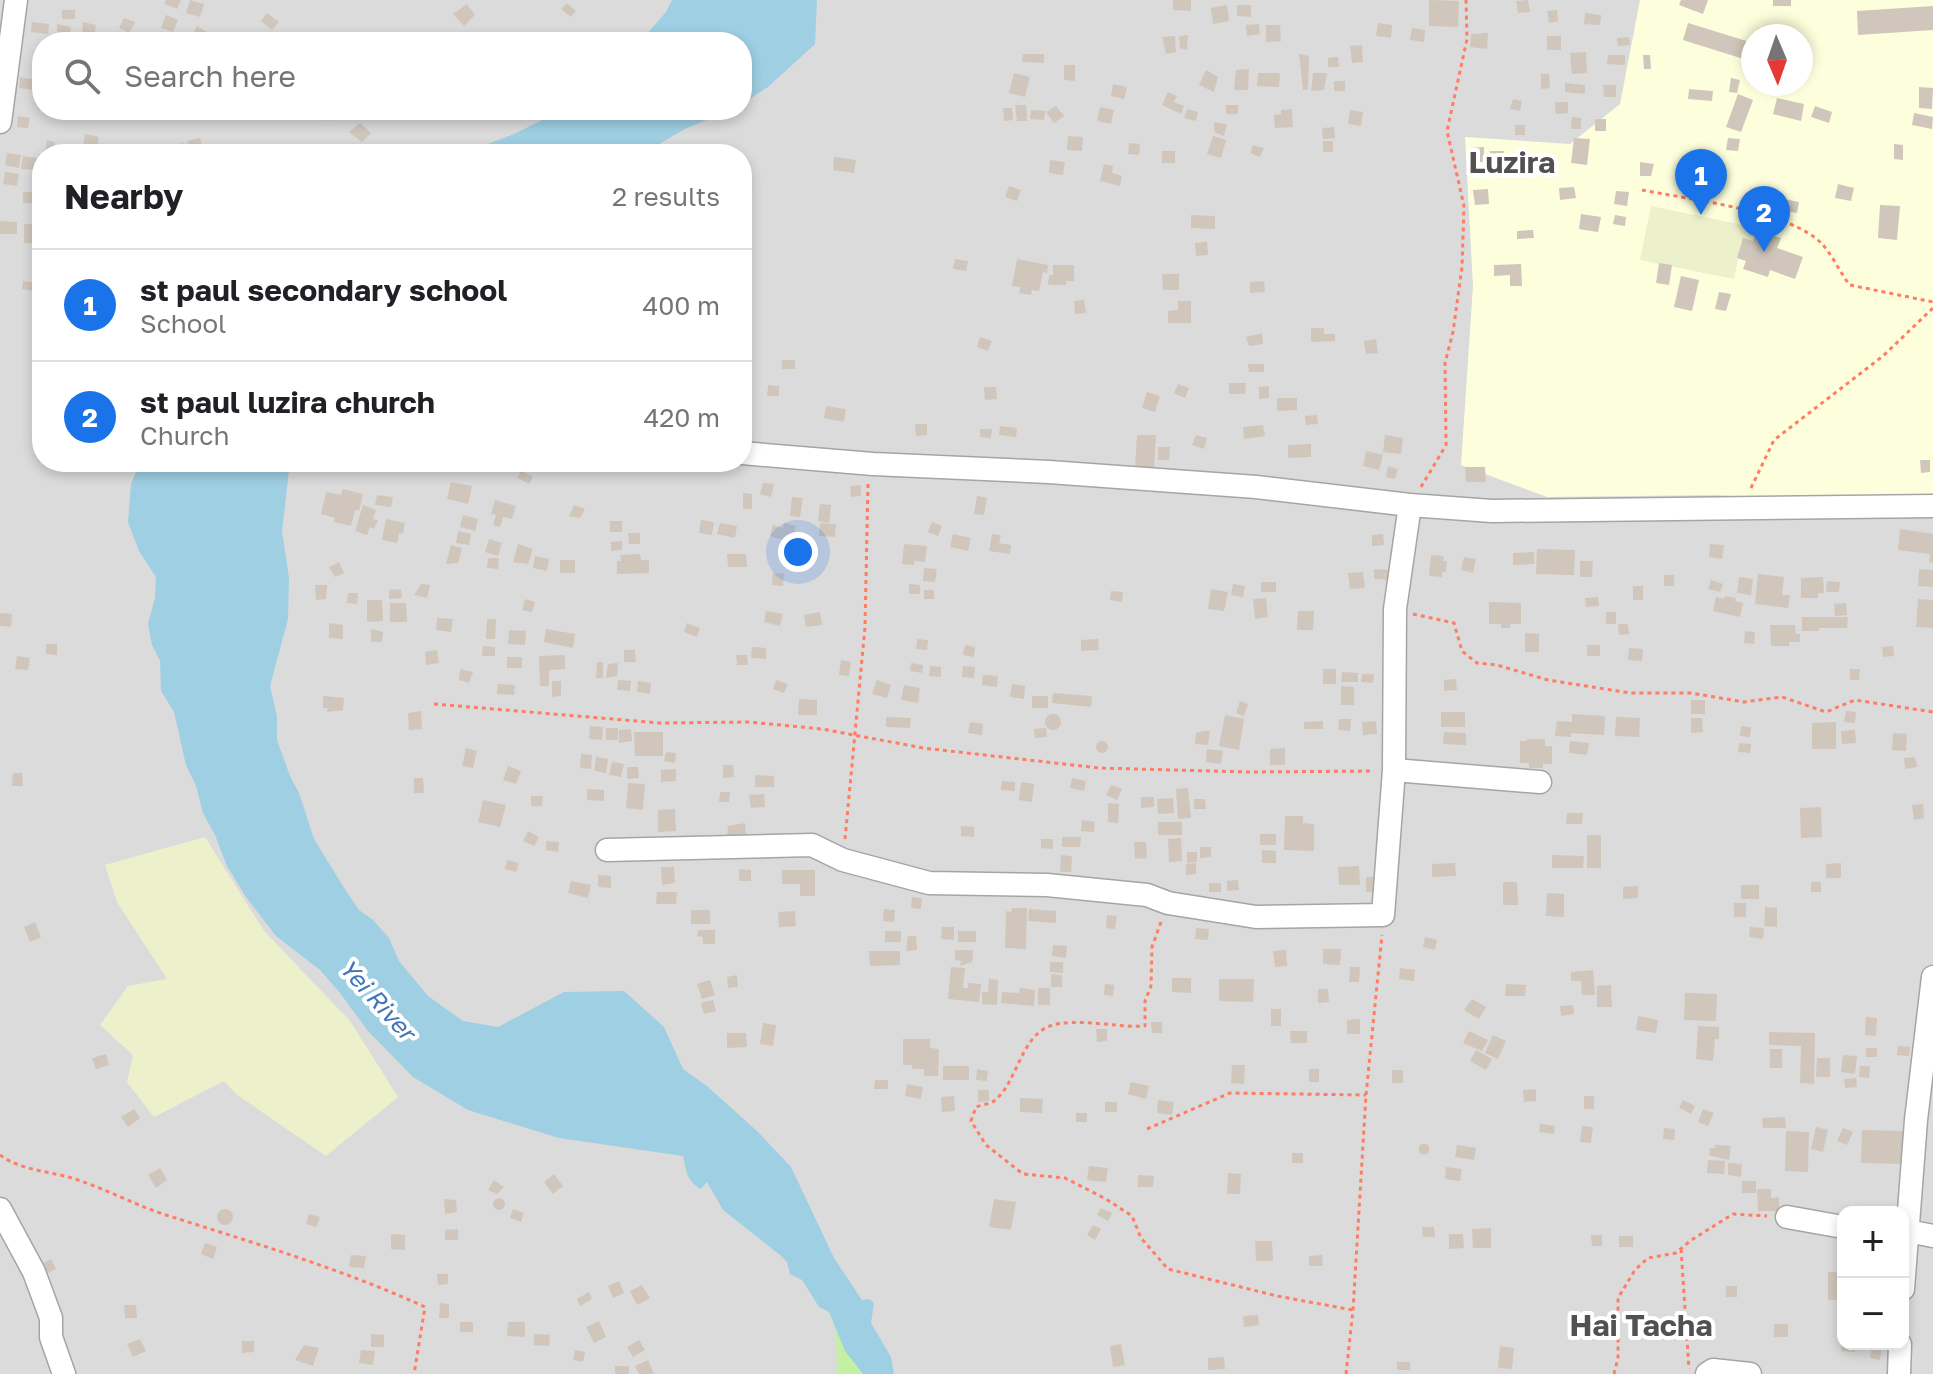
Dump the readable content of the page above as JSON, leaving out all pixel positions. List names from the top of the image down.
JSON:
{
  "districts": ["Luzira", "Hai Tacha"],
  "water": ["Yei River"],
  "north": "bottom",
  "page": {
    "search": "Search here",
    "heading": ["Nearby", "2 results"],
    "pins": ["1", "2"],
    "list": [
      {
        "mark": "1",
        "name": "st paul secondary school",
        "note": "School",
        "value": "400 m"
      },
      {
        "mark": "2",
        "name": "st paul luzira church",
        "note": "Church",
        "value": "420 m"
      }
    ],
    "map_buttons": ["+", "−"]
  }
}
